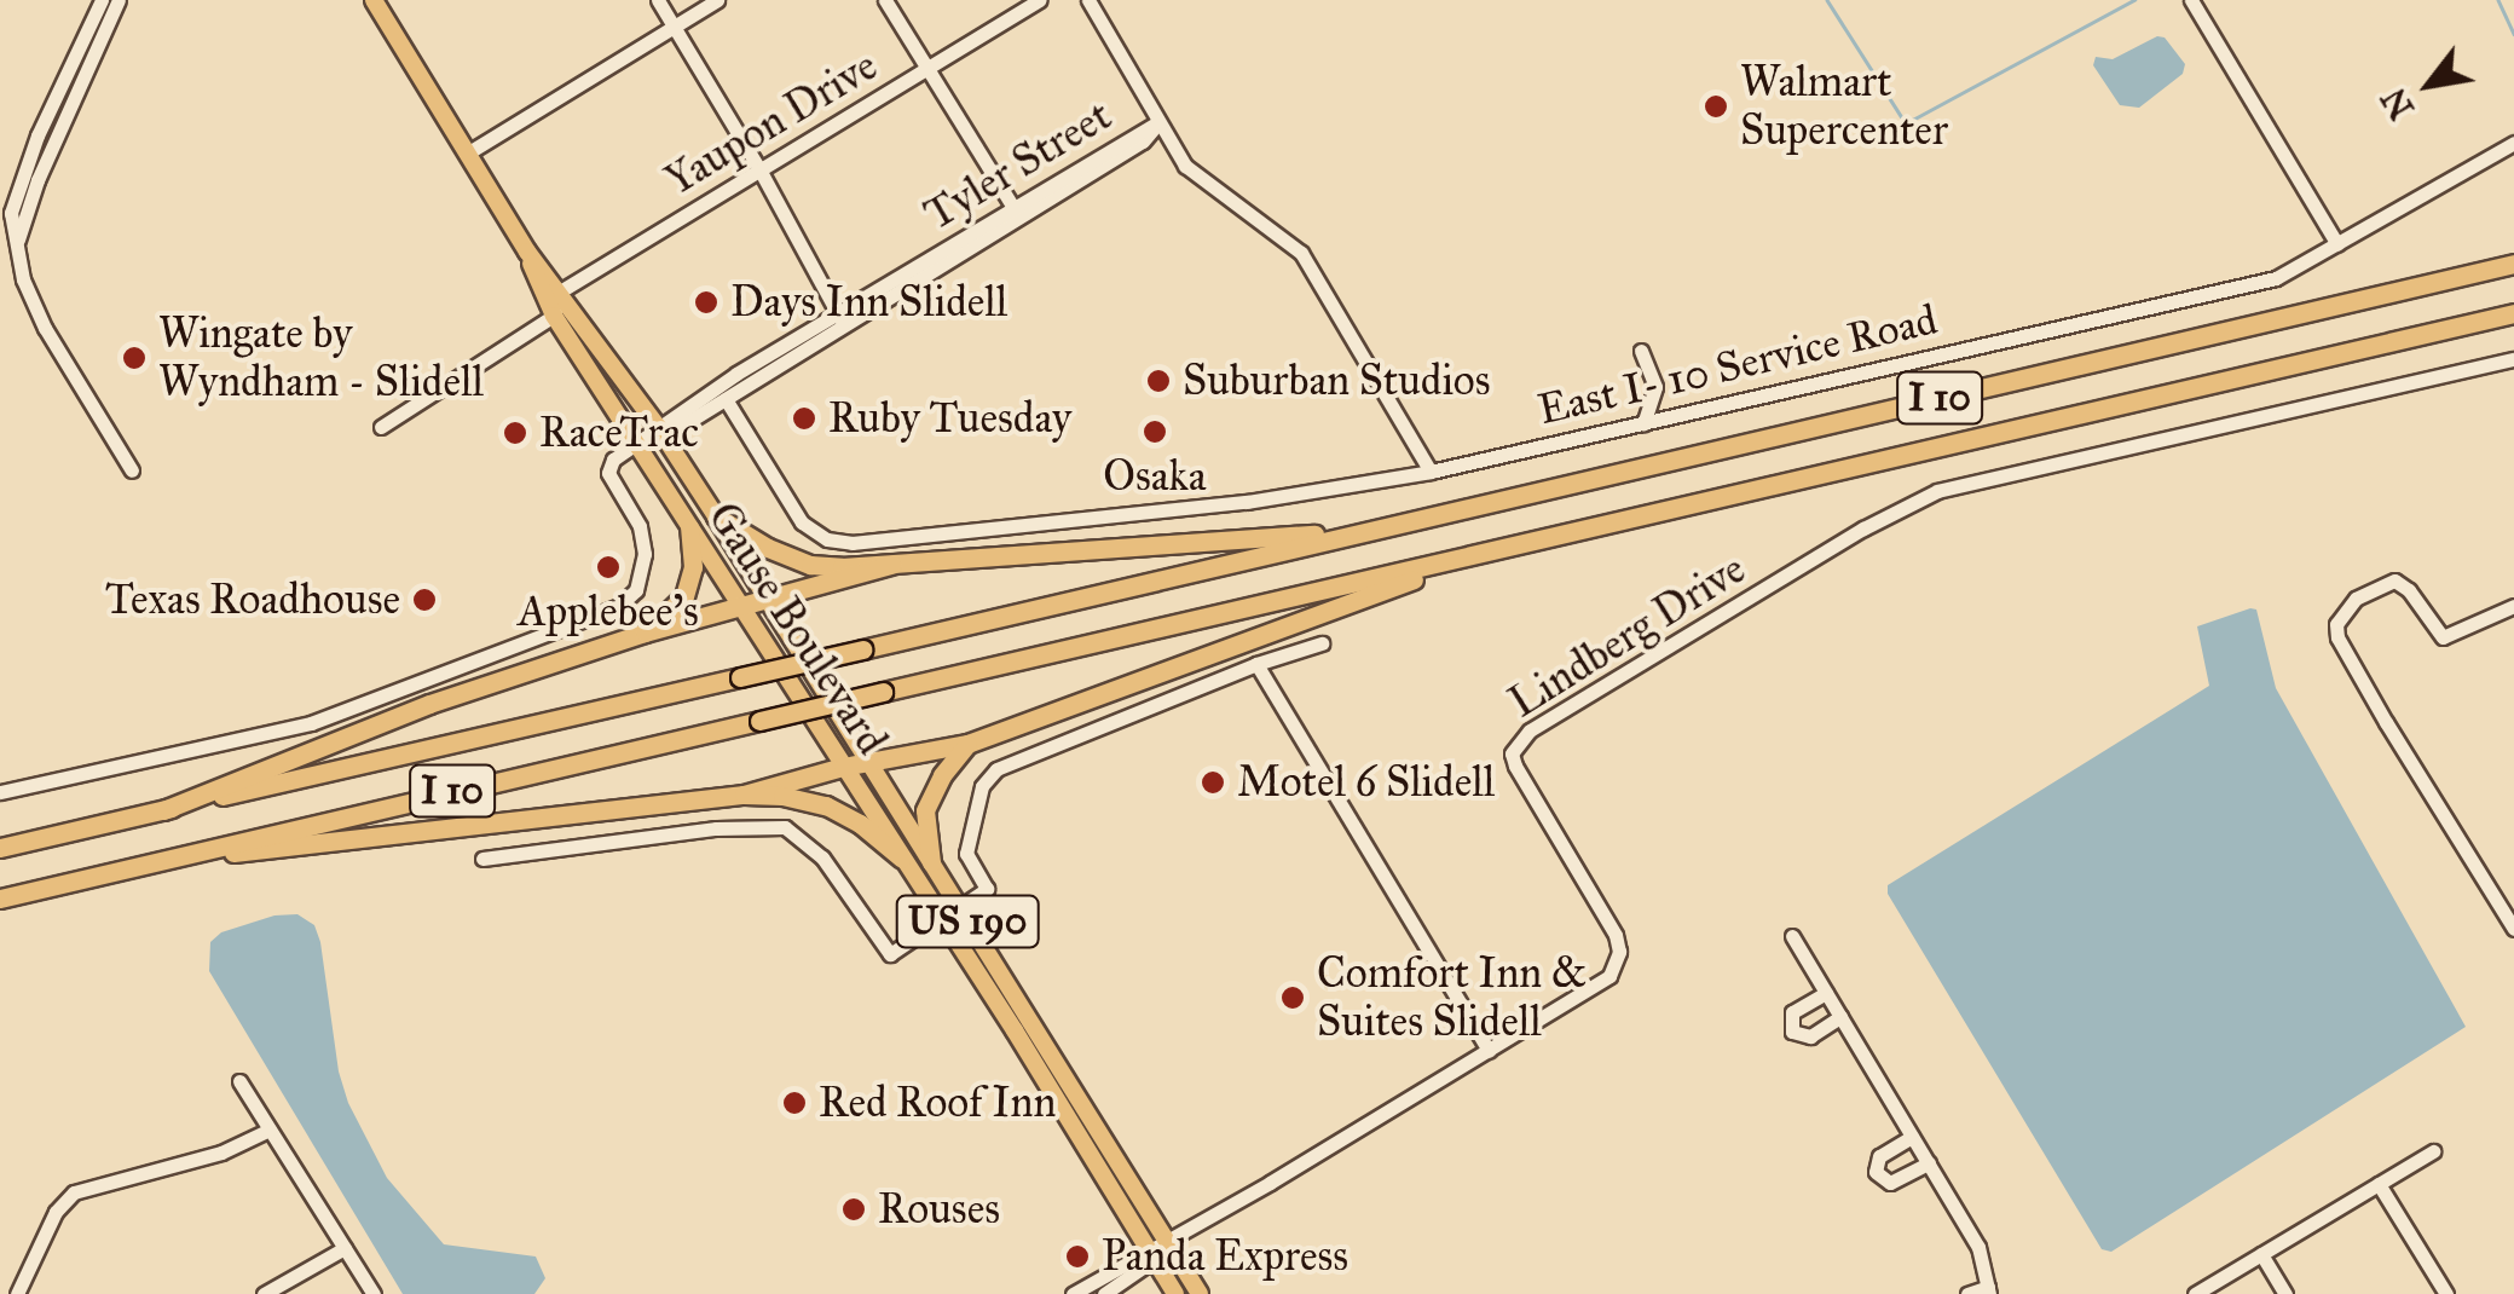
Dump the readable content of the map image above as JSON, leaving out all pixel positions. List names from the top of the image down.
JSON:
{
  "streets": {
    "highway": ["I 10"],
    "main road": ["Gause Boulevard", "US 190"],
    "street": [
      "Yaupon Drive",
      "Tyler Street",
      "East I- 10 Service Road",
      "Lindberg Drive"
    ]
  },
  "crossings": [
    ["Yaupon Drive", "Gause Boulevard"],
    ["Tyler Street", "East I- 10 Service Road"],
    ["Tyler Street", "Gause Boulevard"],
    ["Gause Boulevard", "Lindberg Drive"]
  ],
  "places": [
    "Walmart Supercenter",
    "Days Inn Slidell",
    "Wingate by Wyndham - Slidell",
    "Suburban Studios",
    "Ruby Tuesday",
    "Osaka",
    "RaceTrac",
    "Applebee's",
    "Texas Roadhouse",
    "Motel 6 Slidell",
    "Comfort Inn & Suites Slidell",
    "Red Roof Inn",
    "Rouses",
    "Panda Express"
  ],
  "north": "bottom left"
}
